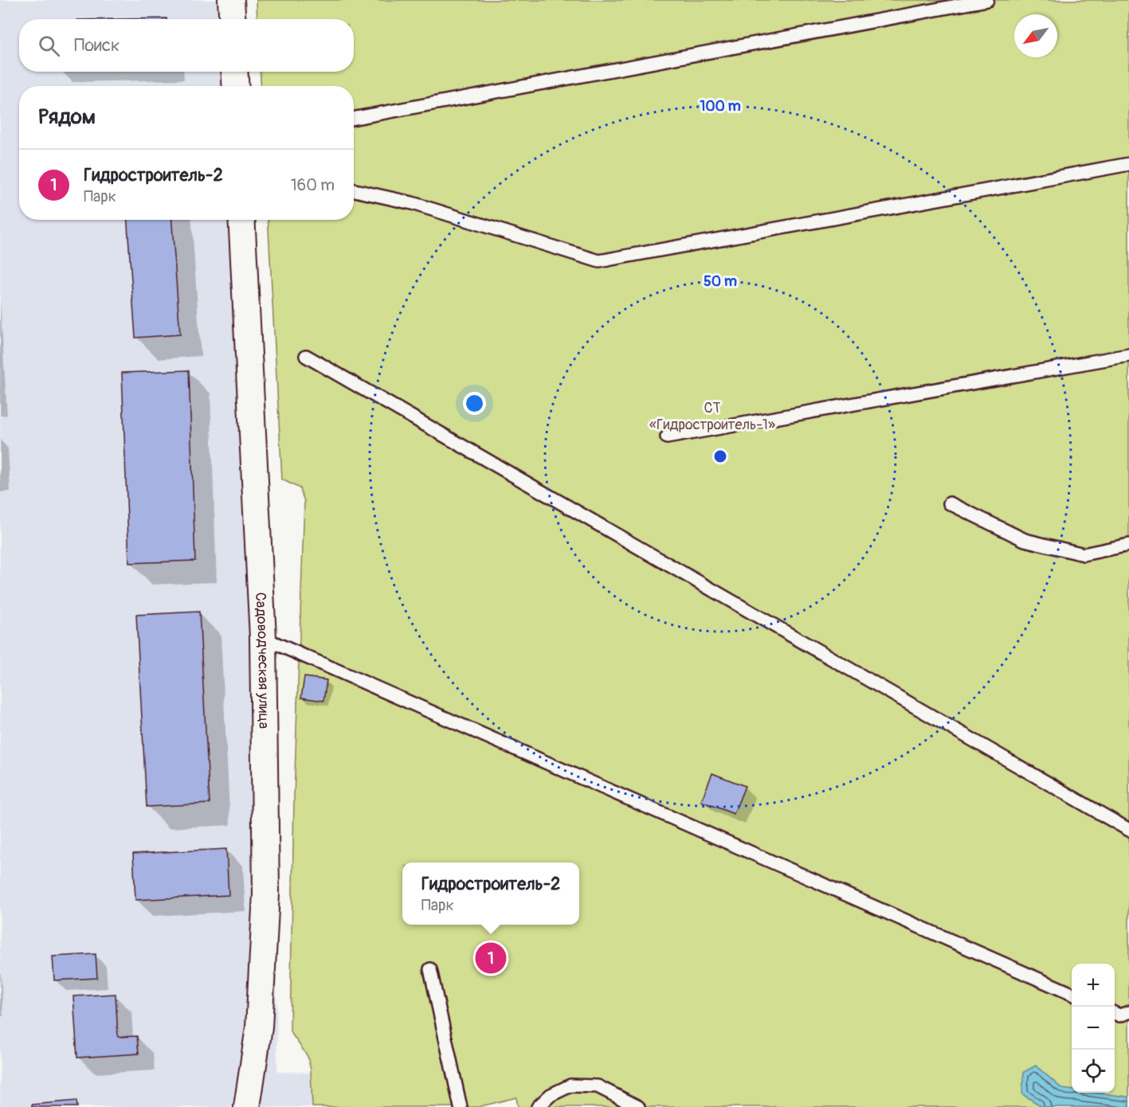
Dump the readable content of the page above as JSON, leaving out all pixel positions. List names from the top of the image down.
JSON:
{
  "streets": {
    "street": ["Садоводческая улица"]
  },
  "parks": ["СТ «Гидростроитель-1»"],
  "north": "bottom left",
  "page": {
    "search": "Поиск",
    "heading": "Рядом",
    "list": [
      {
        "mark": "1",
        "name": "Гидростроитель-2",
        "note": "Парк",
        "value": "160 m"
      }
    ],
    "popup": ["Гидростроитель-2", "Парк"],
    "pins": "1",
    "map_buttons": ["+", "−"]
  },
  "rings": ["100 m", "50 m"]
}
